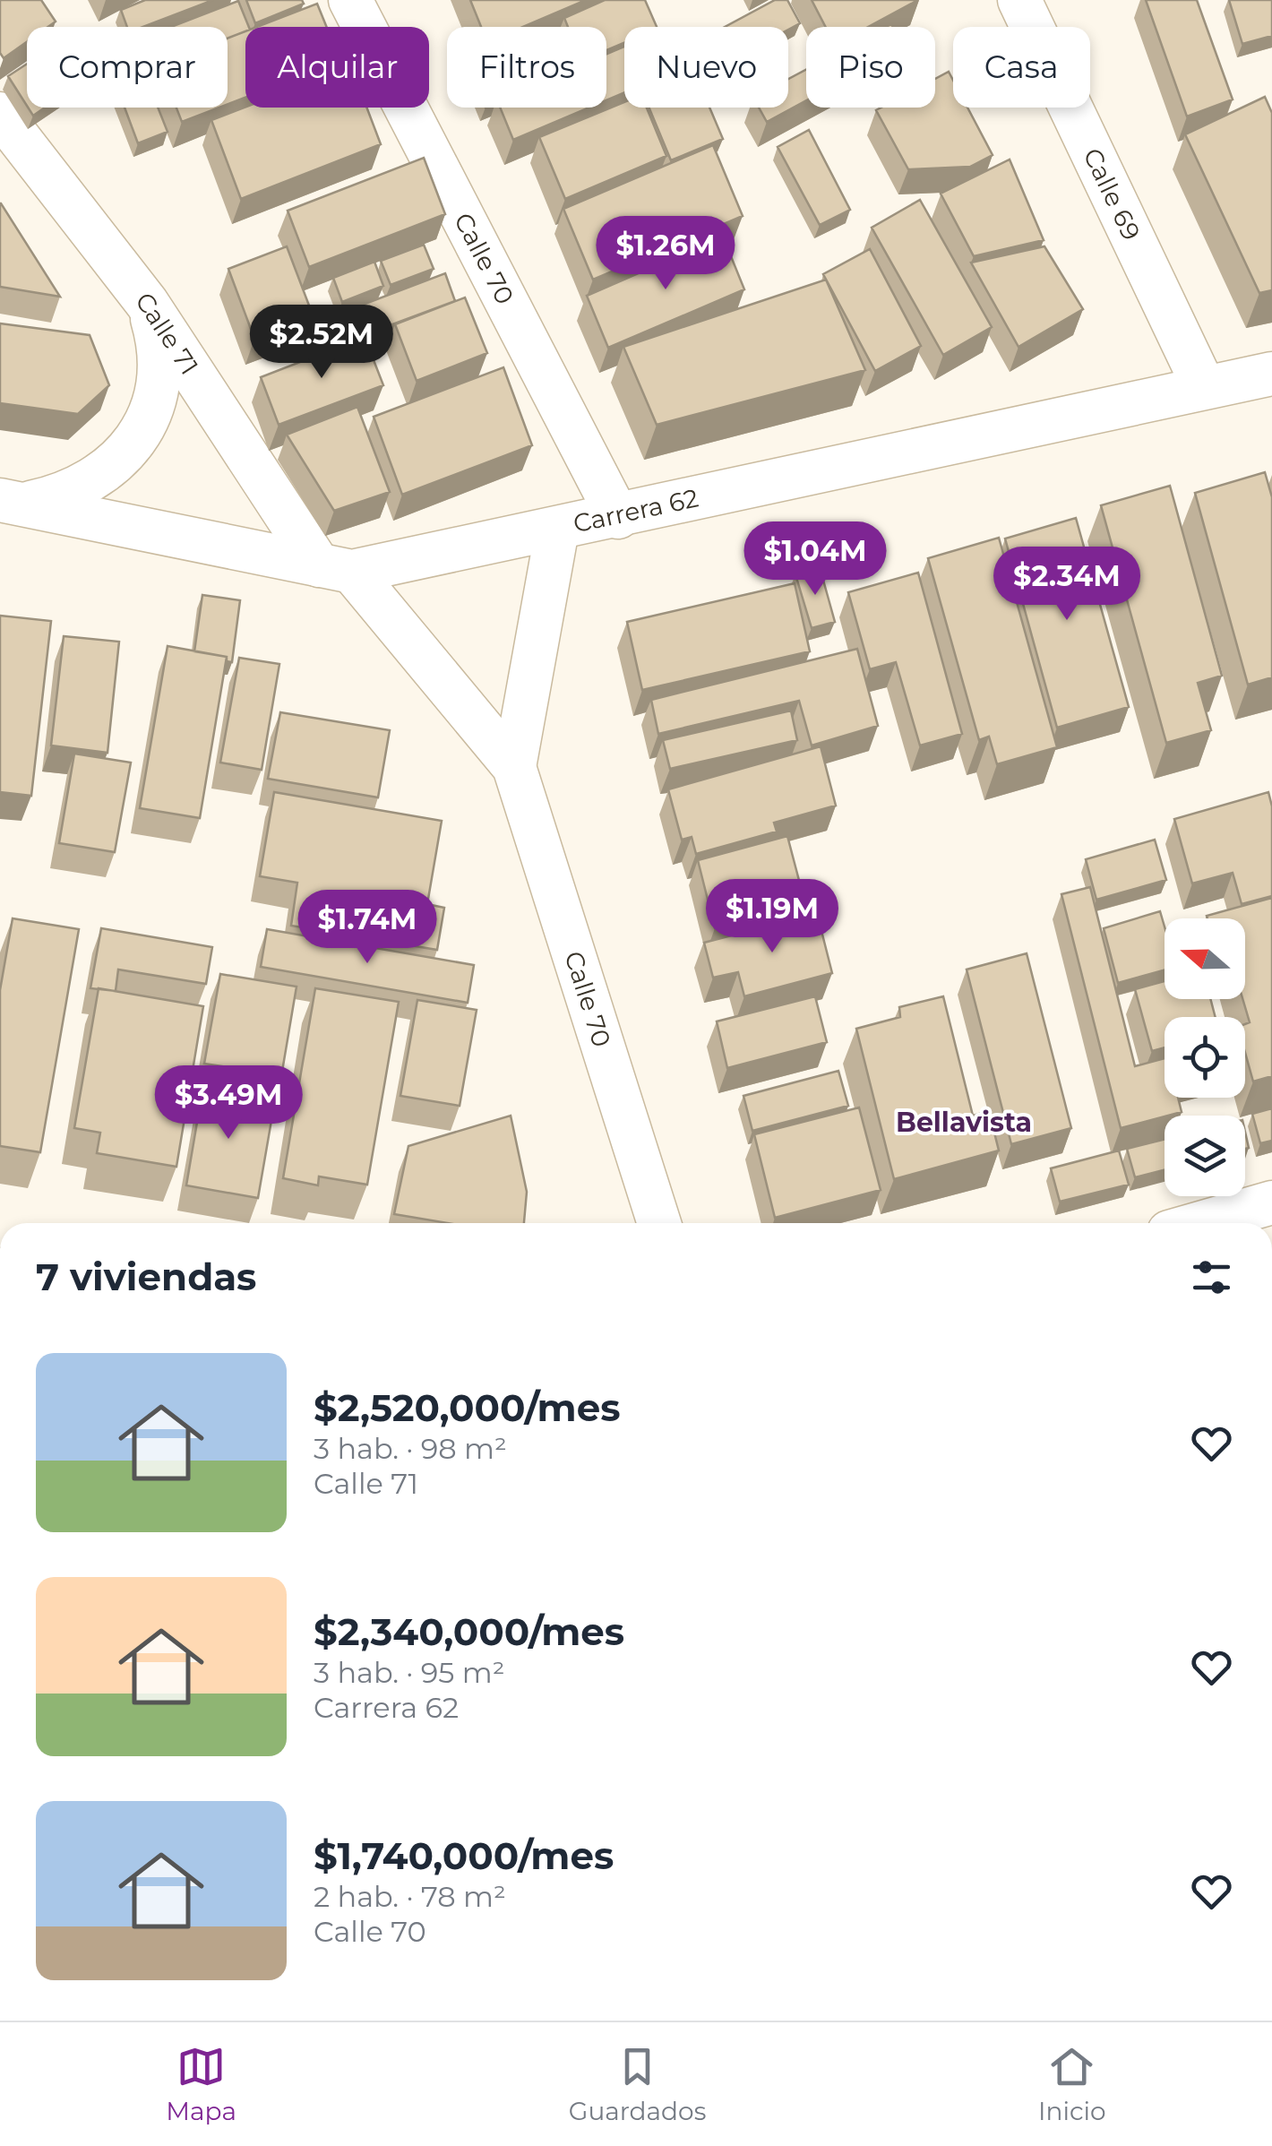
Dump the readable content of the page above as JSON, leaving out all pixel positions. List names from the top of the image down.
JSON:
{
  "streets": {
    "street": [
      "Calle 69",
      "Calle 70",
      "Calle 71",
      "Carrera 62"
    ]
  },
  "crossings": [
    ["Calle 69", "Carrera 62"],
    ["Calle 70", "Calle 71"],
    ["Calle 70", "Carrera 62"],
    ["Calle 71", "Carrera 62"]
  ],
  "districts": ["Bellavista"],
  "north": "left",
  "page": {
    "chip": [
      "Comprar",
      "Alquilar",
      "Filtros",
      "Nuevo",
      "Piso",
      "Casa"
    ],
    "price": [
      "$1.26M",
      "$2.52M",
      "$1.04M",
      "$2.34M",
      "$1.19M",
      "$1.74M",
      "$3.49M"
    ],
    "heading": "7 viviendas",
    "list": [
      {
        "name": "$2,520,000/mes",
        "note": "3 hab. · 98 m² · Calle 71"
      },
      {
        "name": "$2,340,000/mes",
        "note": "3 hab. · 95 m² · Carrera 62"
      },
      {
        "name": "$1,740,000/mes",
        "note": "2 hab. · 78 m² · Calle 70"
      }
    ],
    "tabs": ["Mapa", "Guardados", "Inicio"]
  }
}
